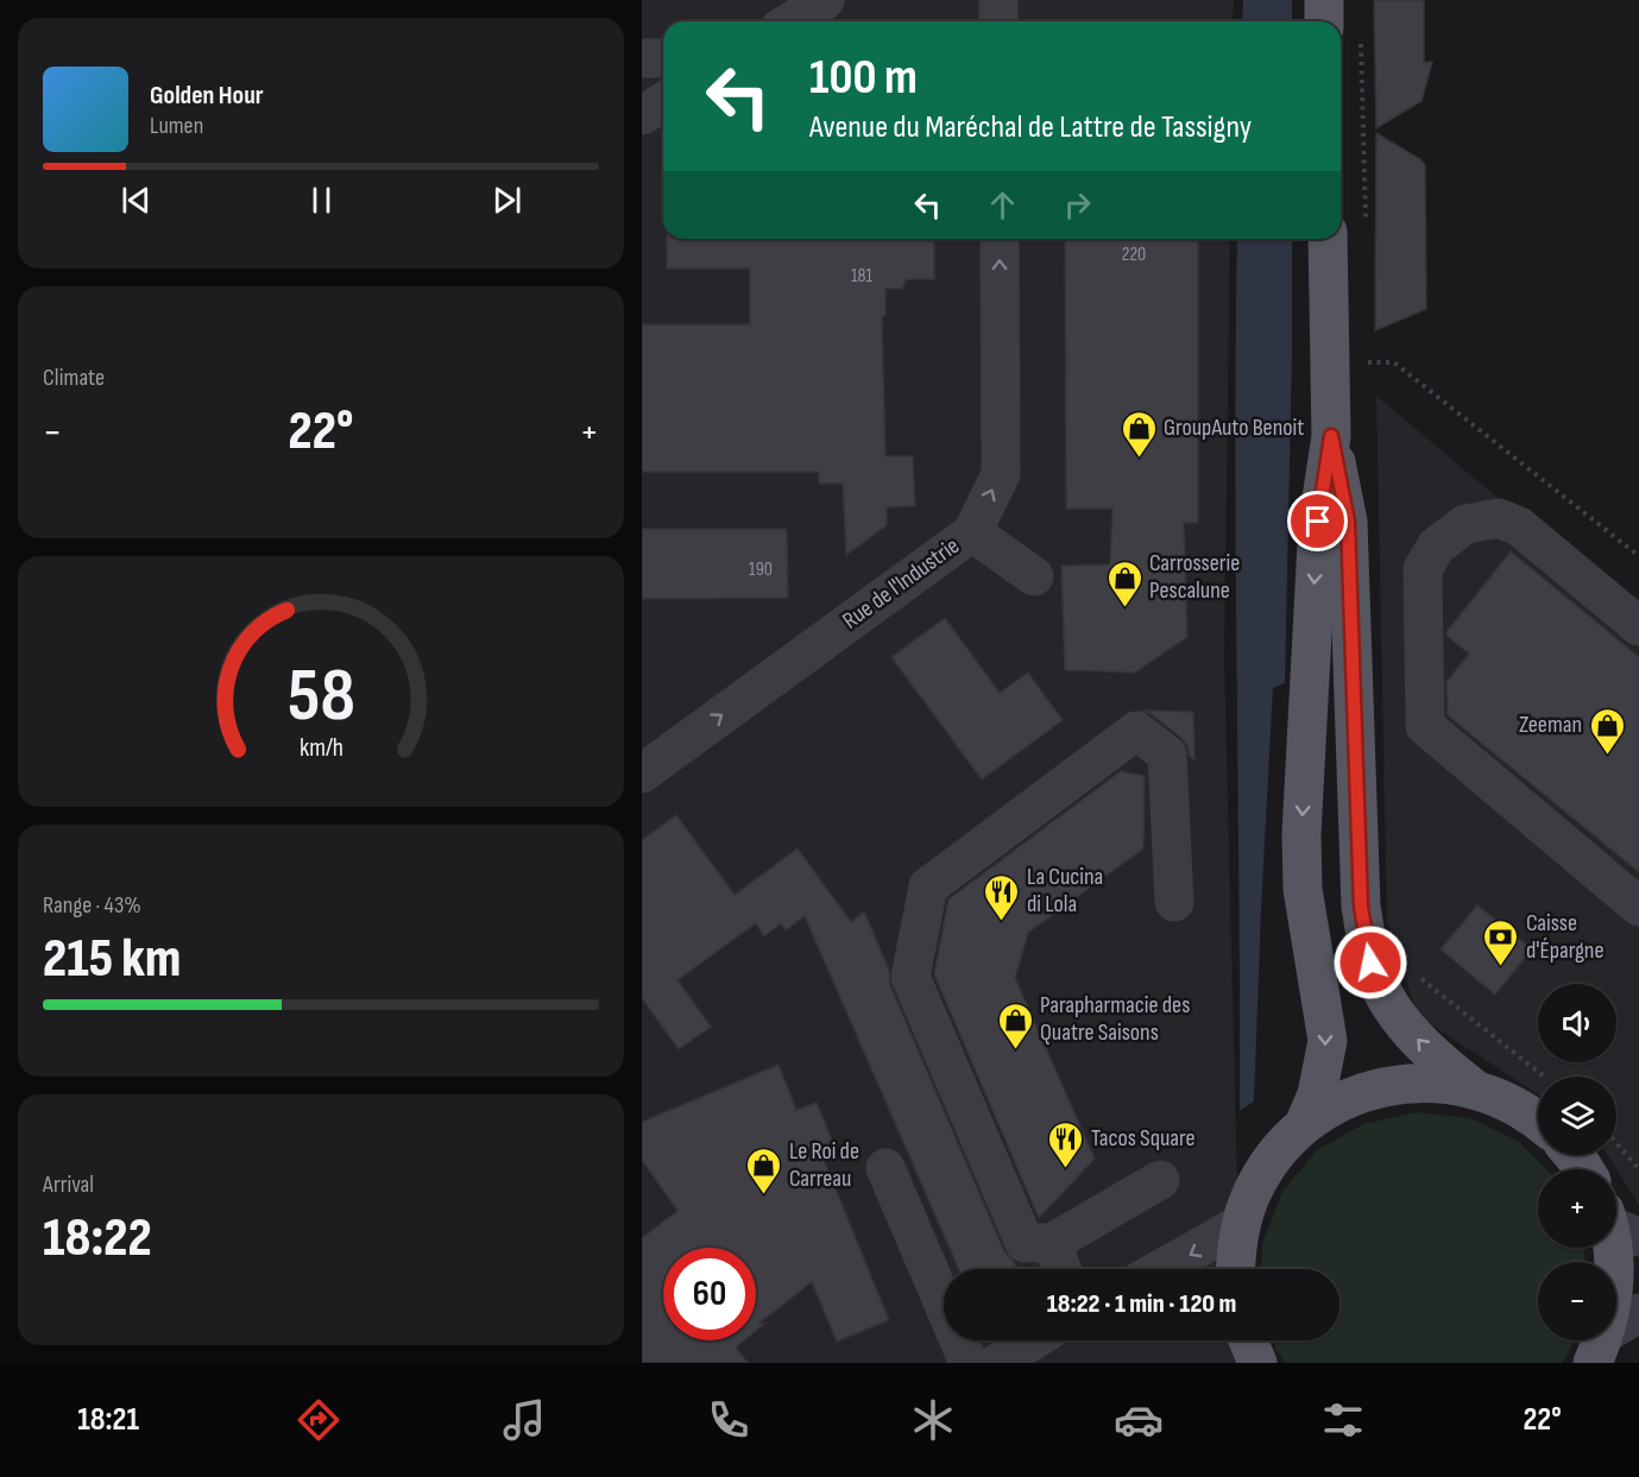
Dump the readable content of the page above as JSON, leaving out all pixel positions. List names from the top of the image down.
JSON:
{
  "streets": {
    "street": ["Rue de l'Industrie"]
  },
  "one_way": ["Rue de l'Industrie"],
  "places": {
    "shop": [
      "GroupAuto Benoit",
      "Carrosserie Pescalune",
      "Zeeman",
      "Parapharmacie des Quatre Saisons",
      "Le Roi de Carreau"
    ],
    "restaurant": ["La Cucina di Lola", "Tacos Square"],
    "bank": ["Caisse d'Épargne"]
  },
  "house_numbers": ["220", "181", "190"],
  "page": {
    "turn": ["100 m", "Avenue du Maréchal de Lattre de Tassigny"],
    "song": ["Golden Hour", "Lumen"],
    "tile": [
      "Climate",
      ["Range · 43%", "215 km"],
      ["Arrival", "18:22"]
    ],
    "heat": ["−", "22°", "+"],
    "map_buttons": ["+", "−"],
    "limit": "60",
    "trip": "18:22 · 1 min · 120 m",
    "tabs": ["18:21", "22°"],
    "gauge": ["58", "km/h"]
  }
}
